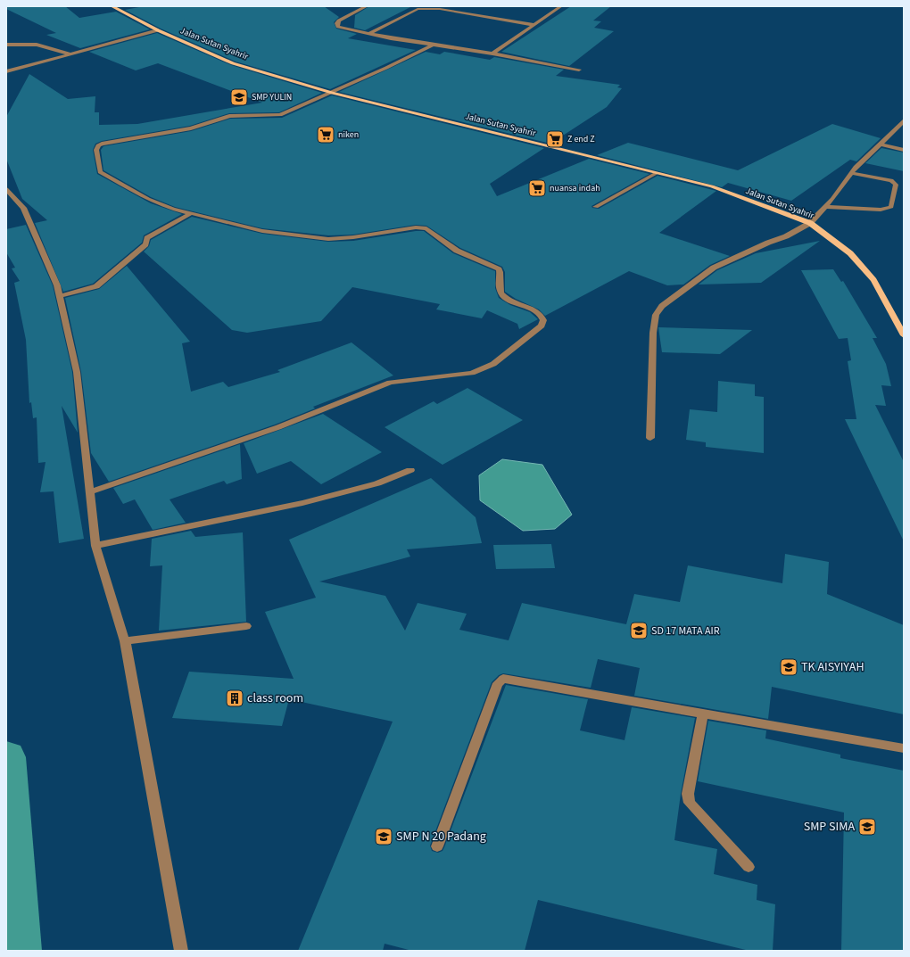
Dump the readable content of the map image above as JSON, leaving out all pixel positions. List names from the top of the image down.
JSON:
{
  "streets": {
    "main road": ["Jalan Sutan Syahrir"]
  },
  "places": {
    "school or university": [
      "SMP YULIN",
      "SD 17 MATA AIR",
      "TK AISYIYAH",
      "SMP SIMA",
      "SMP N 20 Padang"
    ],
    "supermarket": ["niken", "Z end Z", "nuansa indah"],
    "building": ["class room"]
  }
}
